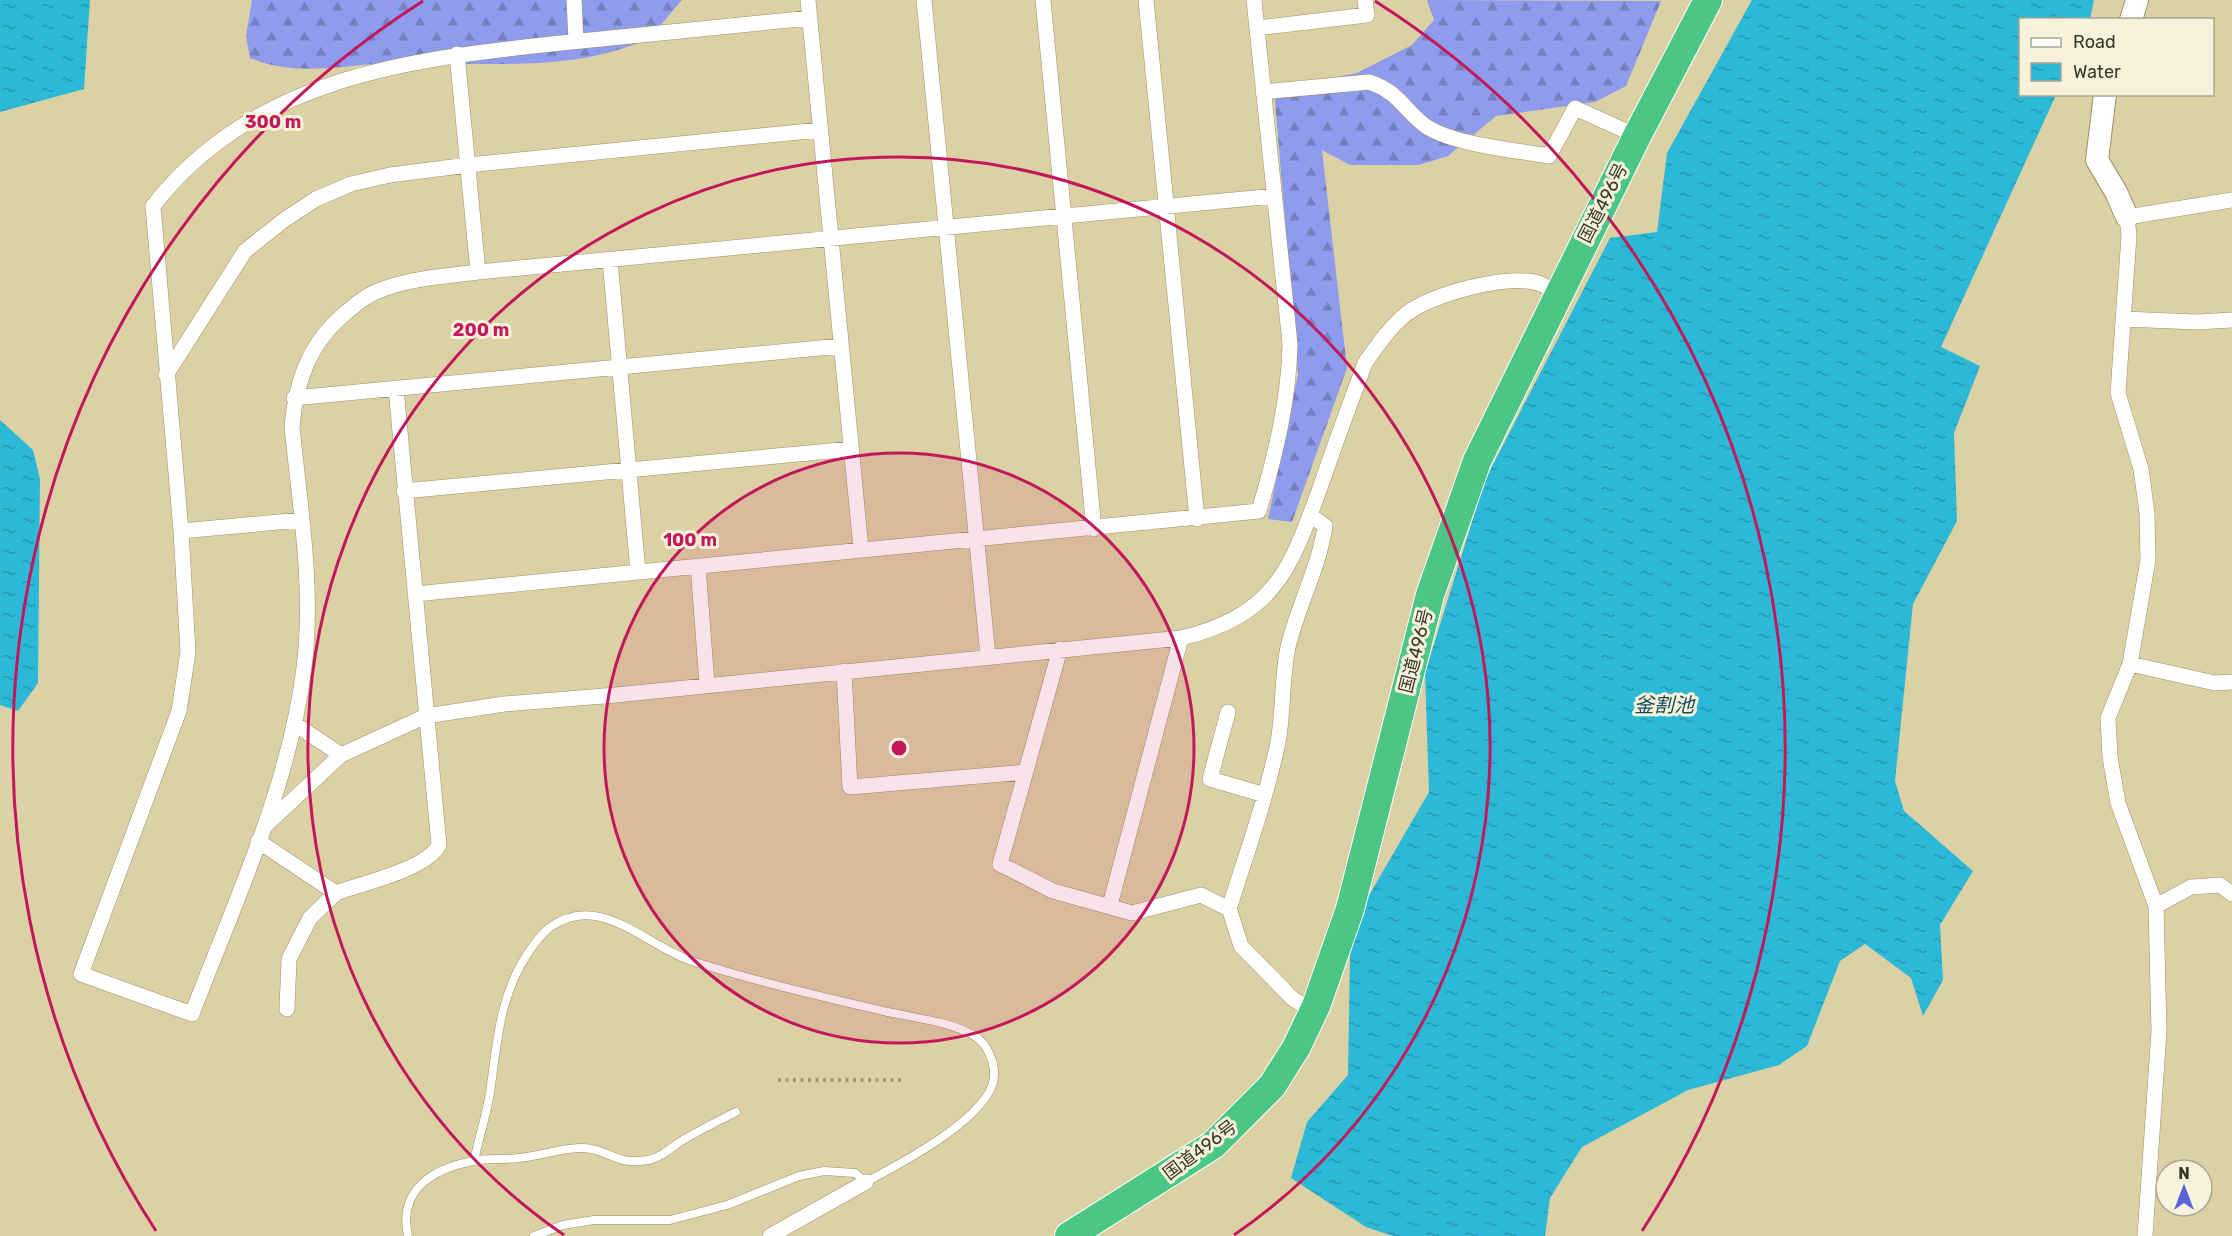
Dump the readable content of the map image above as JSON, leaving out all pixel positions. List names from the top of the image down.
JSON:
{
  "streets": {
    "highway": ["国道496号"]
  },
  "water": ["釜割池"],
  "legend": ["Road", "Water"],
  "north": "top",
  "rings": ["300 m", "200 m", "100 m"]
}
